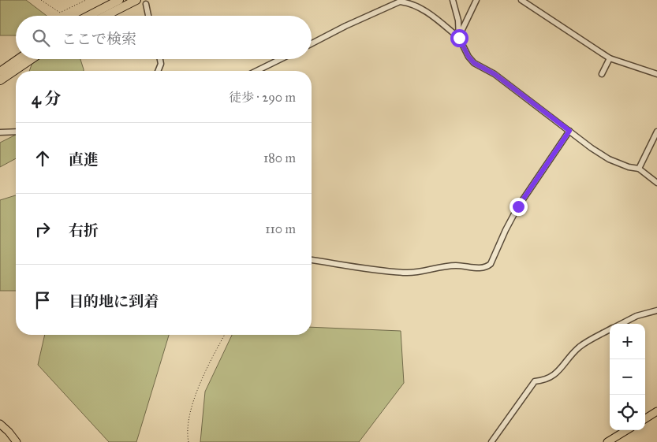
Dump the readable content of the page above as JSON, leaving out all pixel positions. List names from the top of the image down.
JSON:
{
  "page": {
    "search": "ここで検索",
    "heading": ["4 分", "徒歩 · 290 m"],
    "list": [
      ["直進", "180 m"],
      ["右折", "110 m"],
      "目的地に到着"
    ],
    "map_buttons": ["+", "−"]
  }
}
